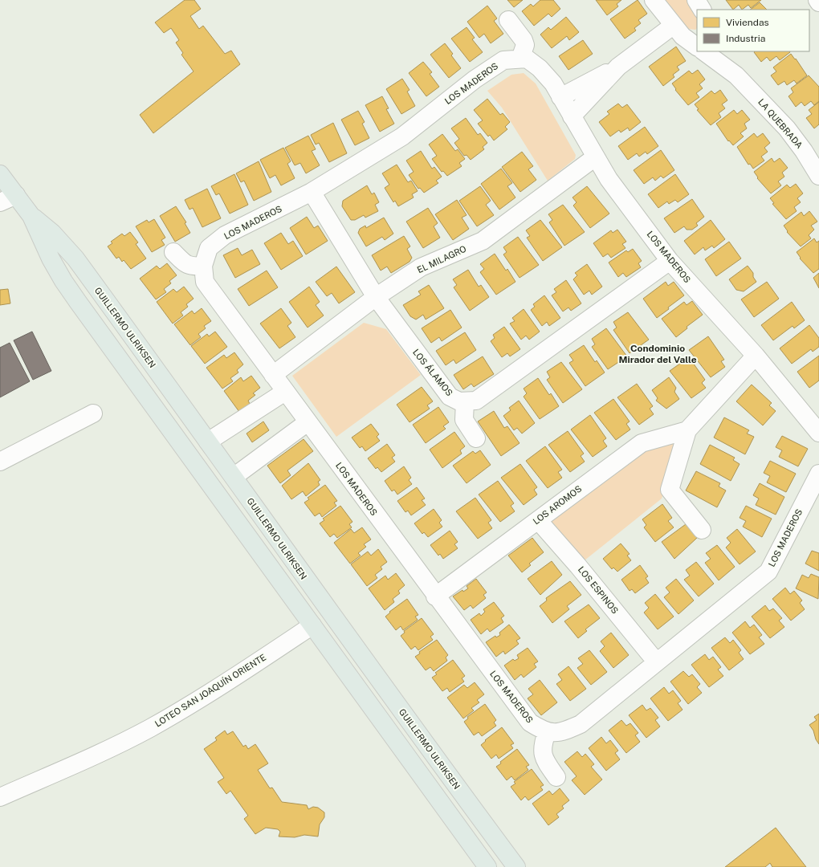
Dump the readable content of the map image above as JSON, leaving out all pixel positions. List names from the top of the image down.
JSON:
{
  "streets": {
    "main road": ["GUILLERMO ULRIKSEN"],
    "street": [
      "LOS MADEROS",
      "LA QUEBRADA",
      "EL MILAGRO",
      "LOS ÁLAMOS",
      "LOS AROMOS",
      "LOS ESPINOS",
      "LOTEO SAN JOAQUÍN ORIENTE"
    ]
  },
  "crossings": [
    ["LOS MADEROS", "EL MILAGRO"],
    ["LOS MADEROS", "LOS ÁLAMOS"],
    ["LOS MADEROS", "LOS AROMOS"],
    ["LOS MADEROS", "LOS ESPINOS"],
    ["EL MILAGRO", "LOS ÁLAMOS"],
    ["GUILLERMO ULRIKSEN", "LOTEO SAN JOAQUÍN ORIENTE"],
    ["LOS AROMOS", "LOS ESPINOS"]
  ],
  "districts": ["Condominio Mirador del Valle"],
  "legend": ["Viviendas", "Industria"]
}
